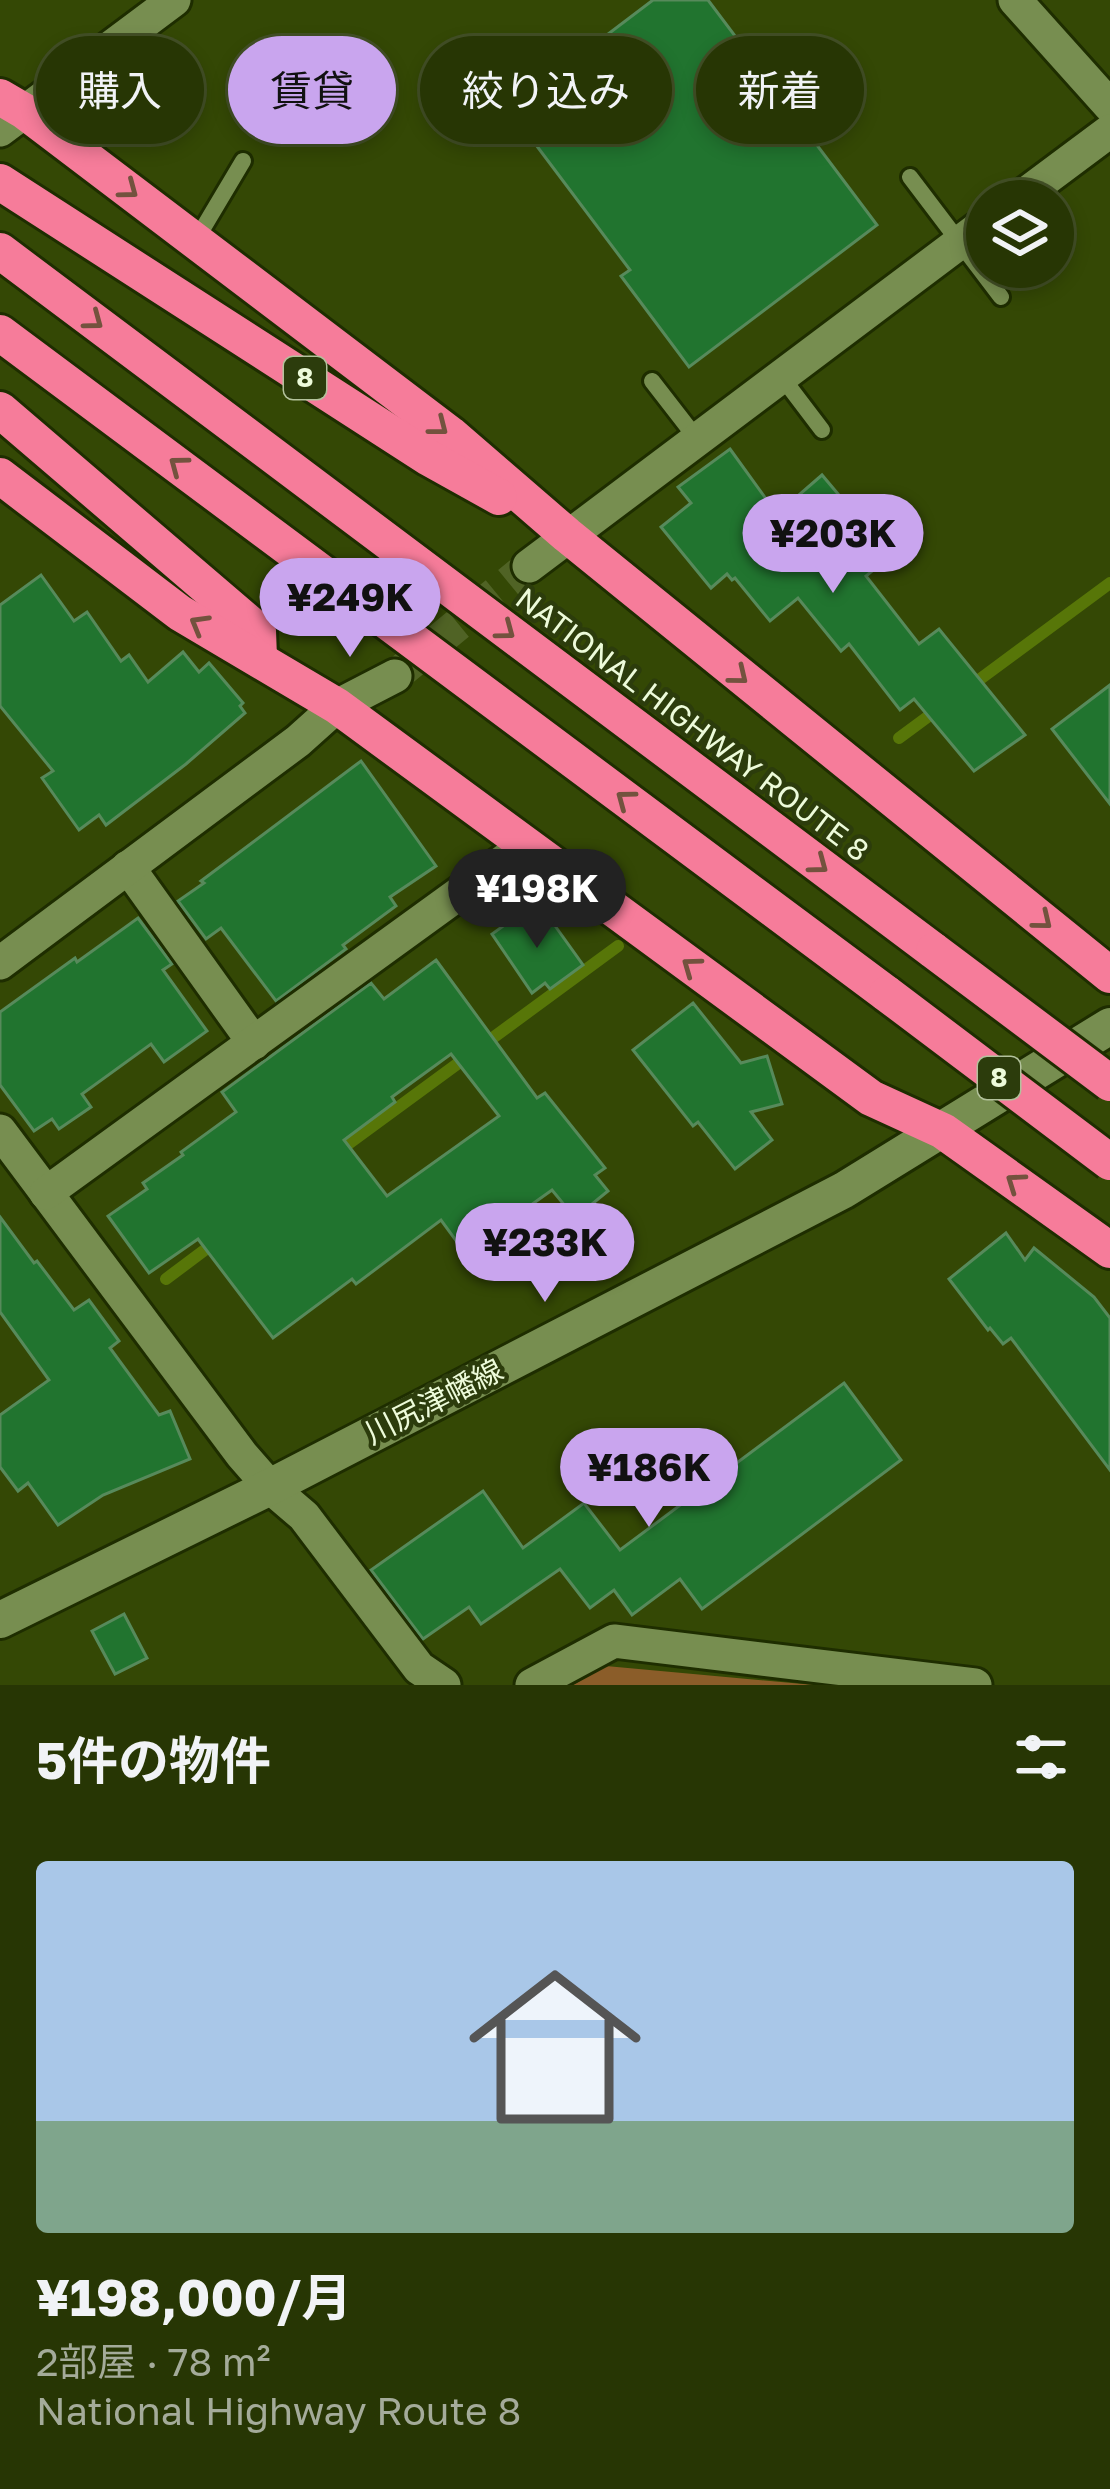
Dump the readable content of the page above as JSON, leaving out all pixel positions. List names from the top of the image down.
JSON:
{
  "streets": {
    "highway": ["8", "NATIONAL HIGHWAY ROUTE 8"],
    "main road": ["川尻津幡線"]
  },
  "page": {
    "chip": [
      "購入",
      "賃貸",
      "絞り込み",
      "新着"
    ],
    "price": [
      "¥203K",
      "¥249K",
      "¥198K",
      "¥233K",
      "¥186K"
    ],
    "heading": "5件の物件",
    "list": [
      {
        "name": "¥198,000/月",
        "note": "2部屋 · 78 m² · National Highway Route 8"
      }
    ]
  }
}
